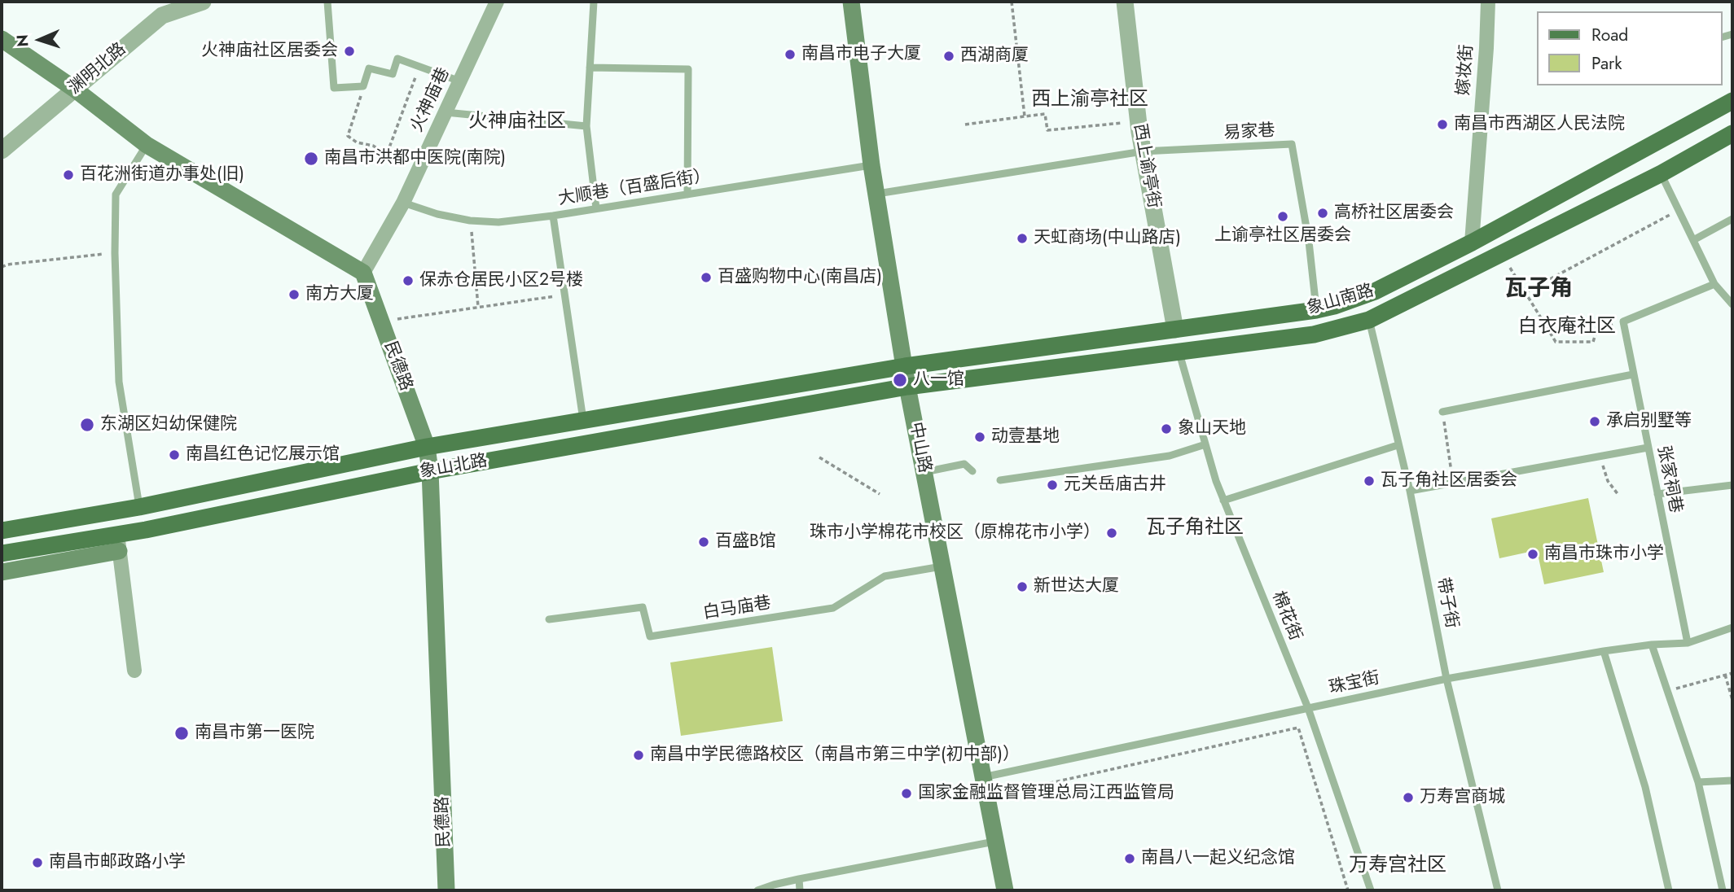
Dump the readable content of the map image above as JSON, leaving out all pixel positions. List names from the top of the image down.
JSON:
{
  "streets": {
    "main road": [
      "象山南路",
      "民德路",
      "中山路",
      "象山北路"
    ],
    "street": [
      "渊明北路",
      "嫁妆街",
      "火神庙巷",
      "西上谕亭街"
    ],
    "lane": [
      "易家巷",
      "大顺巷（百盛后街）",
      "张家祠巷",
      "带子街",
      "白马庙巷",
      "棉花街",
      "珠宝街"
    ]
  },
  "crossings": [
    ["嫁妆街", "象山南路"],
    ["火神庙巷", "大顺巷（百盛后街）"],
    ["火神庙巷", "民德路"],
    ["易家巷", "西上谕亭街"],
    ["易家巷", "象山南路"],
    ["西上谕亭街", "象山南路"],
    ["大顺巷（百盛后街）", "中山路"],
    ["象山南路", "中山路"],
    ["象山南路", "象山北路"],
    ["象山南路", "带子街"],
    ["象山南路", "棉花街"],
    ["民德路", "象山北路"],
    ["中山路", "象山北路"],
    ["中山路", "白马庙巷"],
    ["中山路", "珠宝街"],
    ["张家祠巷", "珠宝街"],
    ["带子街", "珠宝街"],
    ["棉花街", "珠宝街"]
  ],
  "districts": [
    "西上渝亭社区",
    "火神庙社区",
    "瓦子角",
    "白衣庵社区",
    "瓦子角社区",
    "万寿宫社区"
  ],
  "places": [
    "火神庙社区居委会",
    "南昌市电子大厦",
    "西湖商厦",
    "南昌市西湖区人民法院",
    "南昌市洪都中医院(南院)",
    "百花洲街道办事处(旧)",
    "高桥社区居委会",
    "上谕亭社区居委会",
    "天虹商场(中山路店)",
    "百盛购物中心(南昌店)",
    "保赤仓居民小区2号楼",
    "南方大厦",
    "八一馆",
    "承启别墅等",
    "东湖区妇幼保健院",
    "象山天地",
    "动壹基地",
    "南昌红色记忆展示馆",
    "瓦子角社区居委会",
    "元关岳庙古井",
    "珠市小学棉花市校区（原棉花市小学）",
    "百盛B馆",
    "南昌市珠市小学",
    "新世达大厦",
    "南昌市第一医院",
    "南昌中学民德路校区（南昌市第三中学(初中部)）",
    "国家金融监督管理总局江西监管局",
    "万寿宫商城",
    "南昌八一起义纪念馆",
    "南昌市邮政路小学"
  ],
  "legend": ["Road", "Park"],
  "north": "left"
}
